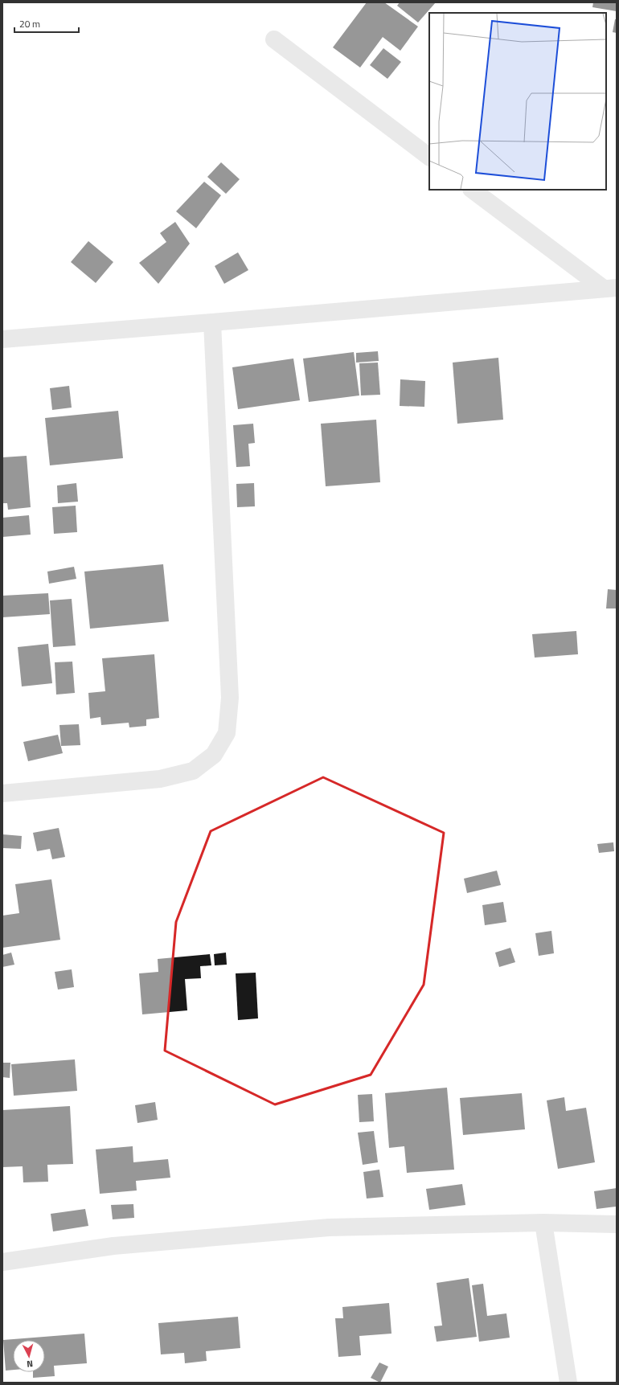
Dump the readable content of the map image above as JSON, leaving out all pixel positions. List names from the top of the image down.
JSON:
{
  "scale_bar": "20 m",
  "north": "bottom"
}
